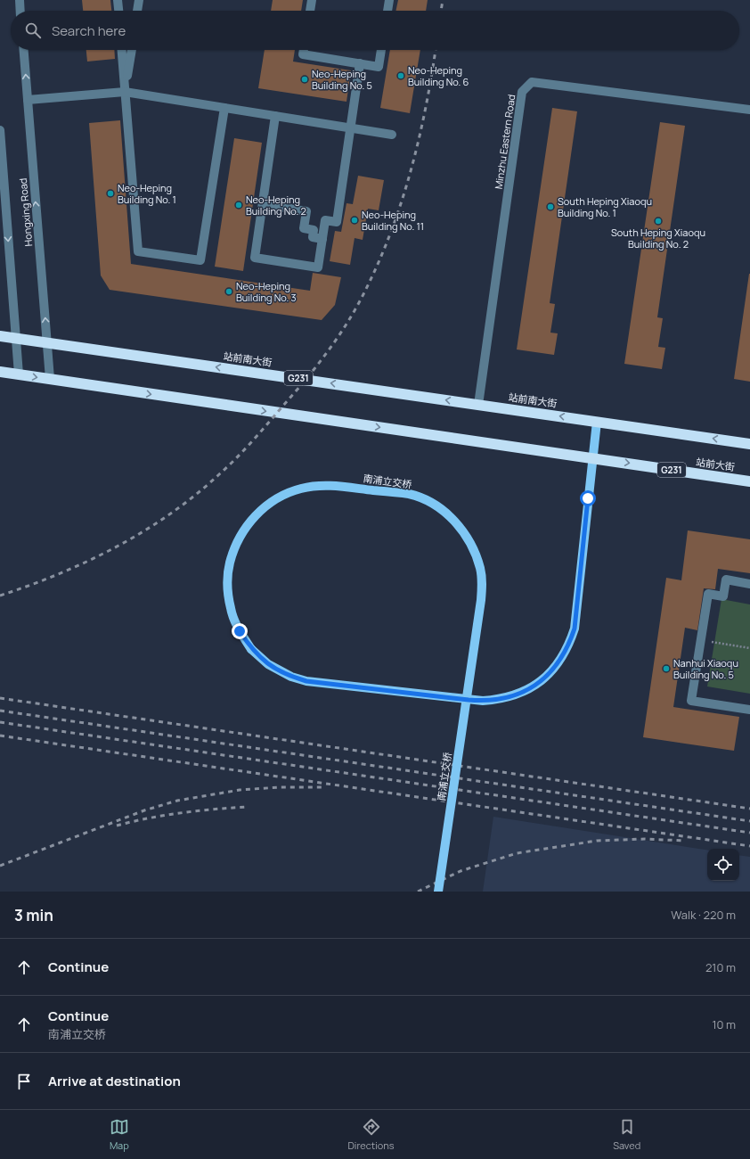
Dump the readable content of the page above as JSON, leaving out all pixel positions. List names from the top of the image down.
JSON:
{
  "streets": {
    "highway": ["站前南大街", "G231", "站前大街"],
    "main road": ["南浦立交桥"],
    "street": ["Minzhu Eastern Road", "Hongxing Road"]
  },
  "crossings": [
    ["Minzhu Eastern Road", "站前南大街"],
    ["Hongxing Road", "站前南大街"],
    ["Hongxing Road", "G231"],
    ["站前南大街", "G231"],
    ["站前南大街", "南浦立交桥"],
    ["G231", "站前大街"],
    ["G231", "南浦立交桥"],
    ["站前大街", "南浦立交桥"]
  ],
  "places": [
    "Neo-Heping Building No. 6",
    "Neo-Heping Building No. 5",
    "Neo-Heping Building No. 1",
    "Neo-Heping Building No. 2",
    "South Heping Xiaoqu Building No. 1",
    "Neo-Heping Building No. 11",
    "South Heping Xiaoqu Building No. 2",
    "Neo-Heping Building No. 3",
    "Nanhui Xiaoqu Building No. 5"
  ],
  "page": {
    "search": "Search here",
    "heading": ["3 min", "Walk · 220 m"],
    "list": [
      ["Continue", "210 m"],
      ["Continue", "南浦立交桥", "10 m"],
      "Arrive at destination"
    ],
    "nav": ["Map", "Directions", "Saved"]
  }
}
